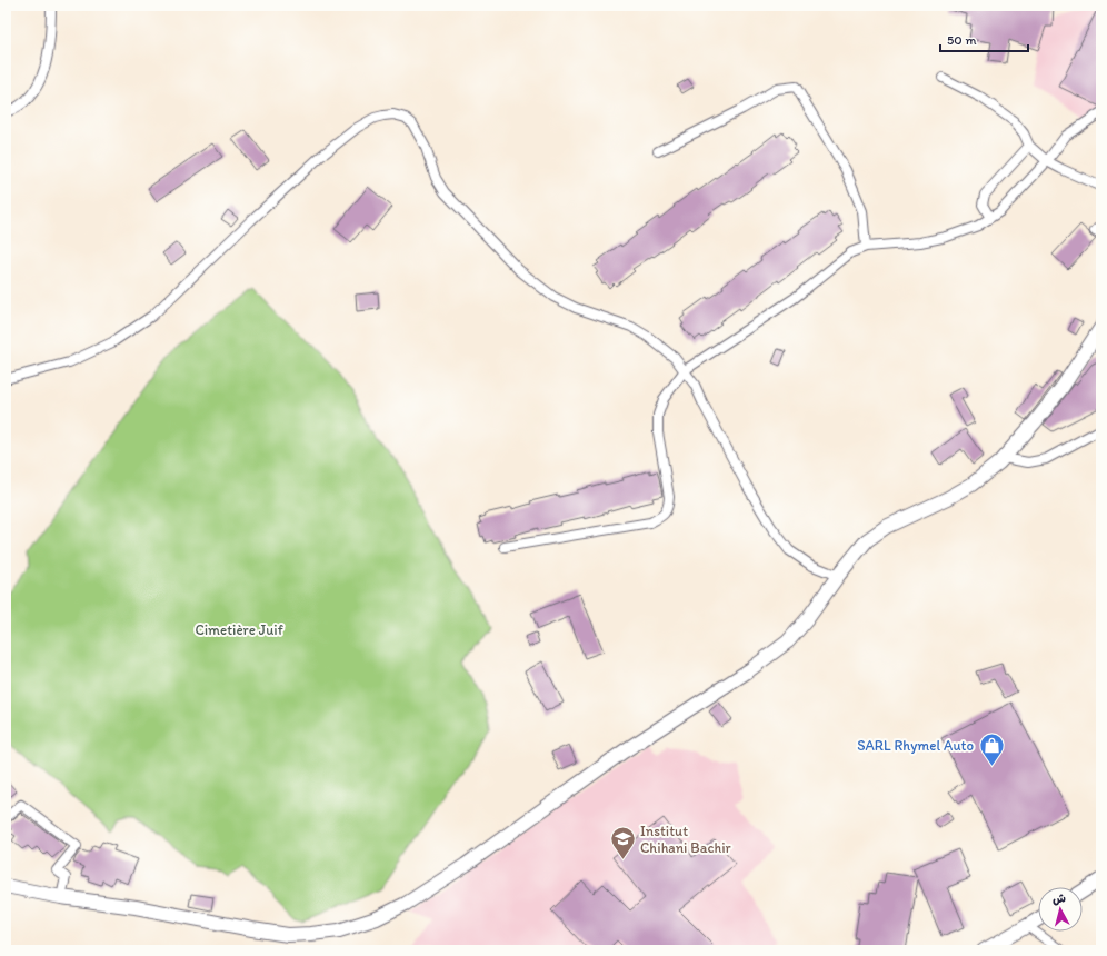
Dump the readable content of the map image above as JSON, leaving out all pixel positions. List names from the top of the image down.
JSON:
{
  "parks": ["Cimetière Juif"],
  "places": {
    "shop": ["SARL Rhymel Auto"],
    "school or university": ["Institut Chihani Bachir"]
  },
  "scale_bar": "50 m",
  "north": "top"
}
